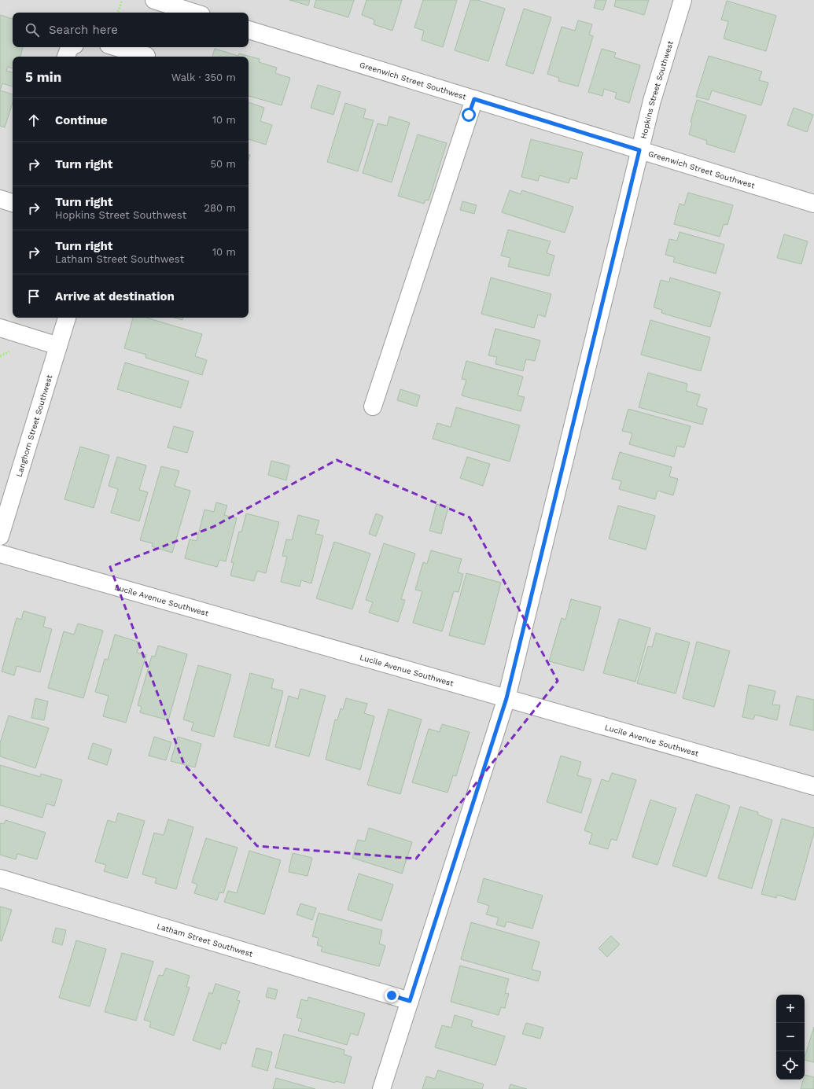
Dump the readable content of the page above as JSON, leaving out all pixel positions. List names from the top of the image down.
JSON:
{
  "streets": {
    "street": [
      "Greenwich Street Southwest",
      "Hopkins Street Southwest",
      "Langhorn Street Southwest",
      "Lucile Avenue Southwest",
      "Latham Street Southwest"
    ]
  },
  "crossings": [
    ["Greenwich Street Southwest", "Hopkins Street Southwest"],
    ["Hopkins Street Southwest", "Lucile Avenue Southwest"],
    ["Hopkins Street Southwest", "Latham Street Southwest"]
  ],
  "page": {
    "search": "Search here",
    "heading": ["5 min", "Walk · 350 m"],
    "list": [
      ["Continue", "10 m"],
      ["Turn right", "50 m"],
      ["Turn right", "Hopkins Street Southwest", "280 m"],
      ["Turn right", "Latham Street Southwest", "10 m"],
      "Arrive at destination"
    ],
    "map_buttons": ["+", "−"]
  }
}
